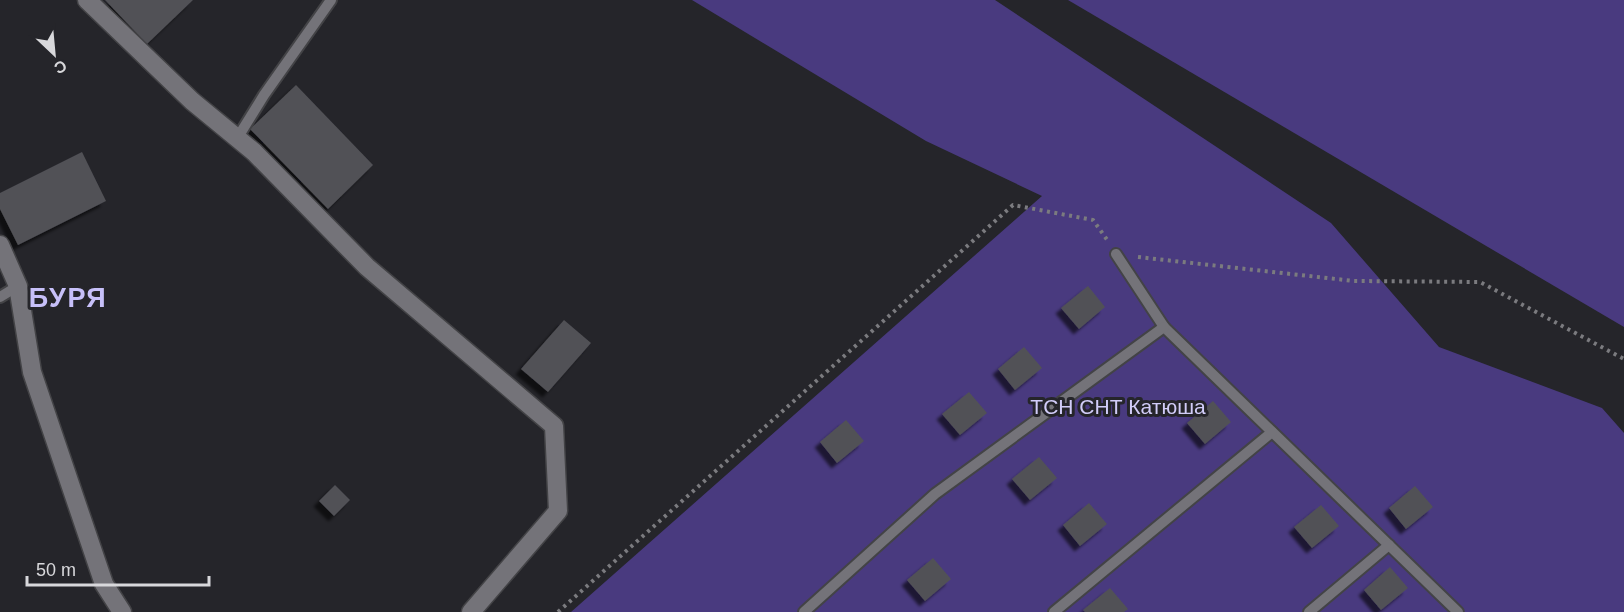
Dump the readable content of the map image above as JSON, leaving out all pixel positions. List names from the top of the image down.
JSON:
{
  "districts": ["БУРЯ"],
  "parks": ["ТСН СНТ Катюша"],
  "scale_bar": "50 m",
  "north": "bottom right"
}
